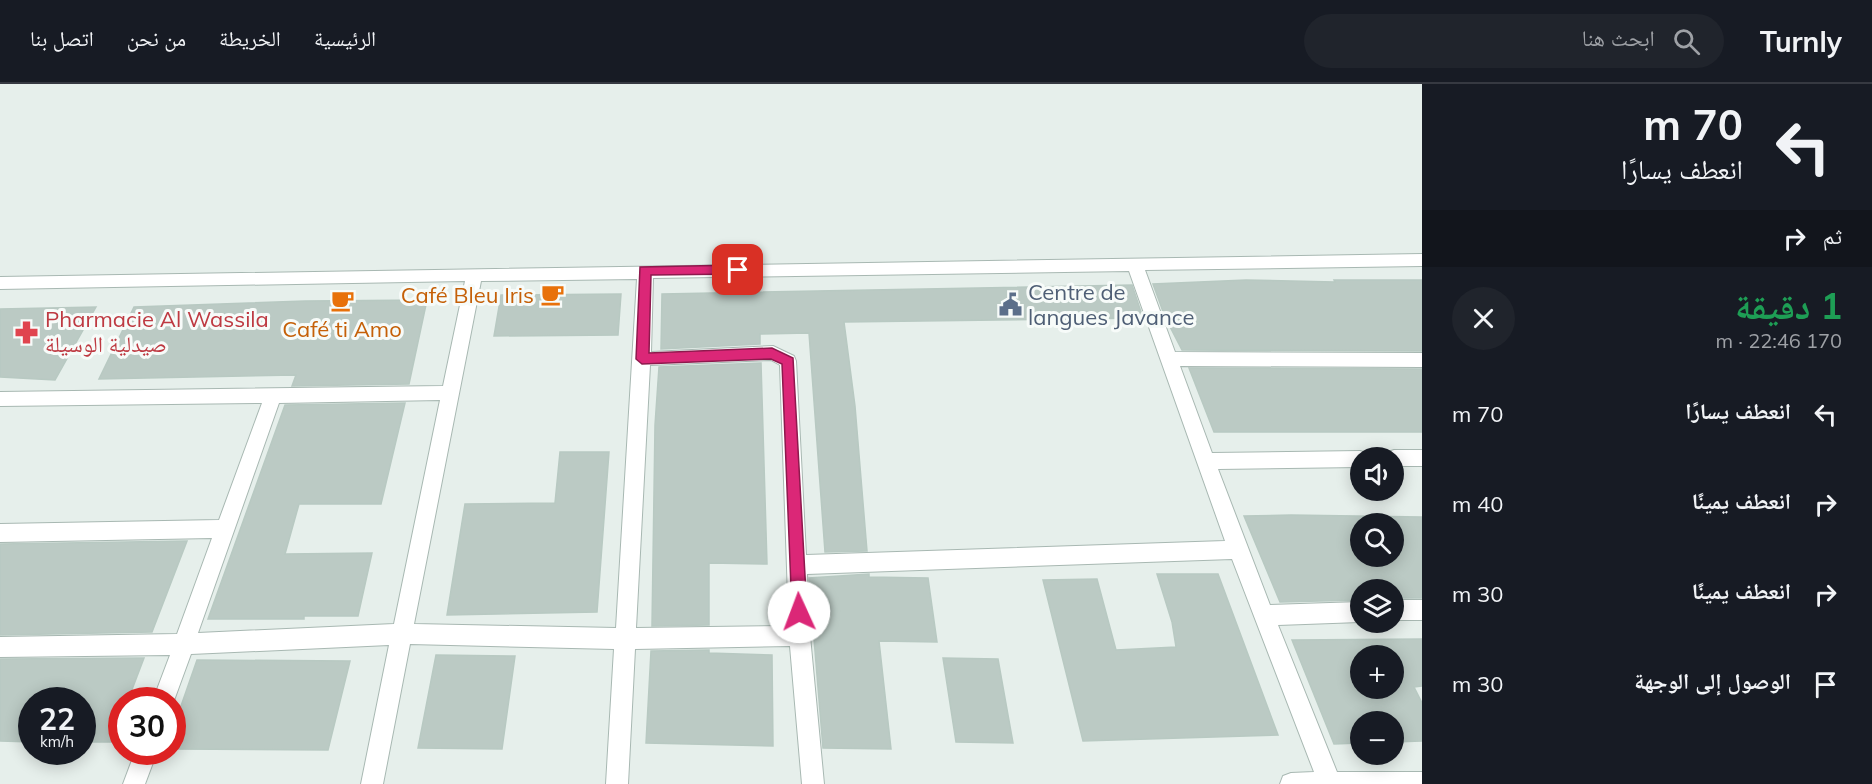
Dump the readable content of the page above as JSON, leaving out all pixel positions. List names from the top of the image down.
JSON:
{
  "places": {
    "cafe": ["Café Bleu Iris", "Café ti Amo"],
    "public building": ["Centre de langues Javance"],
    "pharmacy": ["Pharmacie Al Wassila صيدلية الوسيلة"]
  },
  "page": {
    "header": "Turnly",
    "search": "ابحث هنا",
    "nav": [
      "الرئيسية",
      "الخريطة",
      "من نحن",
      "اتصل بنا"
    ],
    "turn": ["70 m", "انعطف يسارًا"],
    "then": "ثم",
    "heading": ["1 دقيقة", "170 m · 22:46"],
    "list": [
      {
        "name": "انعطف يسارًا",
        "value": "70 m"
      },
      {
        "name": "انعطف يمينًا",
        "value": "40 m"
      },
      {
        "name": "انعطف يمينًا",
        "value": "30 m"
      },
      {
        "name": "الوصول إلى الوجهة",
        "value": "30 m"
      }
    ],
    "map_buttons": ["+", "−"],
    "speed": "22 km/h",
    "limit": "30"
  }
}
